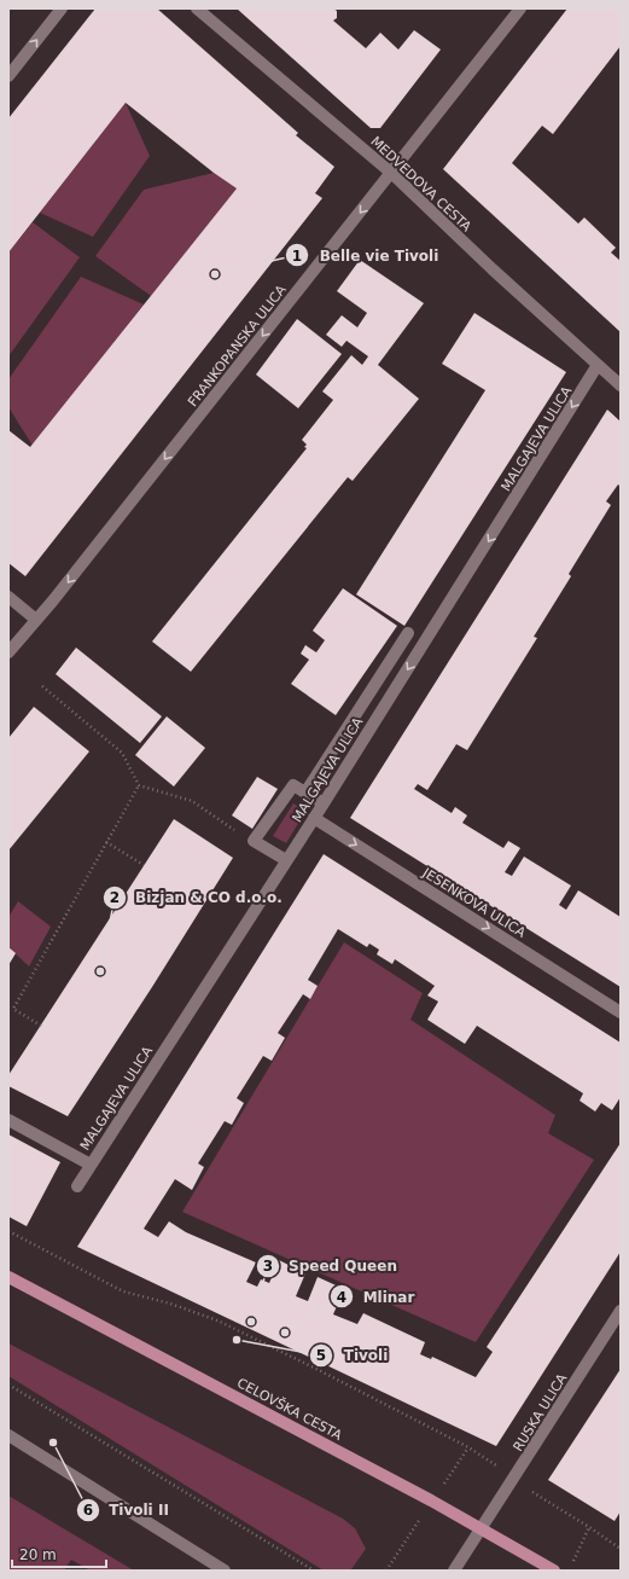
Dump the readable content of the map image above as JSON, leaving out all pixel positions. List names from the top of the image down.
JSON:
{
  "streets": {
    "main road": ["CELOVŠKA CESTA"],
    "street": [
      "MEDVEDOVA CESTA",
      "FRANKOPANSKA ULICA",
      "MALGAJEVA ULICA",
      "JESENKOVA ULICA",
      "RUSKA ULICA"
    ]
  },
  "crossings": [
    ["MEDVEDOVA CESTA", "FRANKOPANSKA ULICA"],
    ["MEDVEDOVA CESTA", "MALGAJEVA ULICA"],
    ["MALGAJEVA ULICA", "JESENKOVA ULICA"],
    ["CELOVŠKA CESTA", "RUSKA ULICA"]
  ],
  "one_way": ["FRANKOPANSKA ULICA", "JESENKOVA ULICA"],
  "places": [
    "Belle vie Tivoli",
    "Bizjan & CO d.o.o.",
    "Speed Queen",
    "Mlinar",
    "Tivoli",
    "Tivoli II"
  ],
  "scale_bar": "20 m"
}
